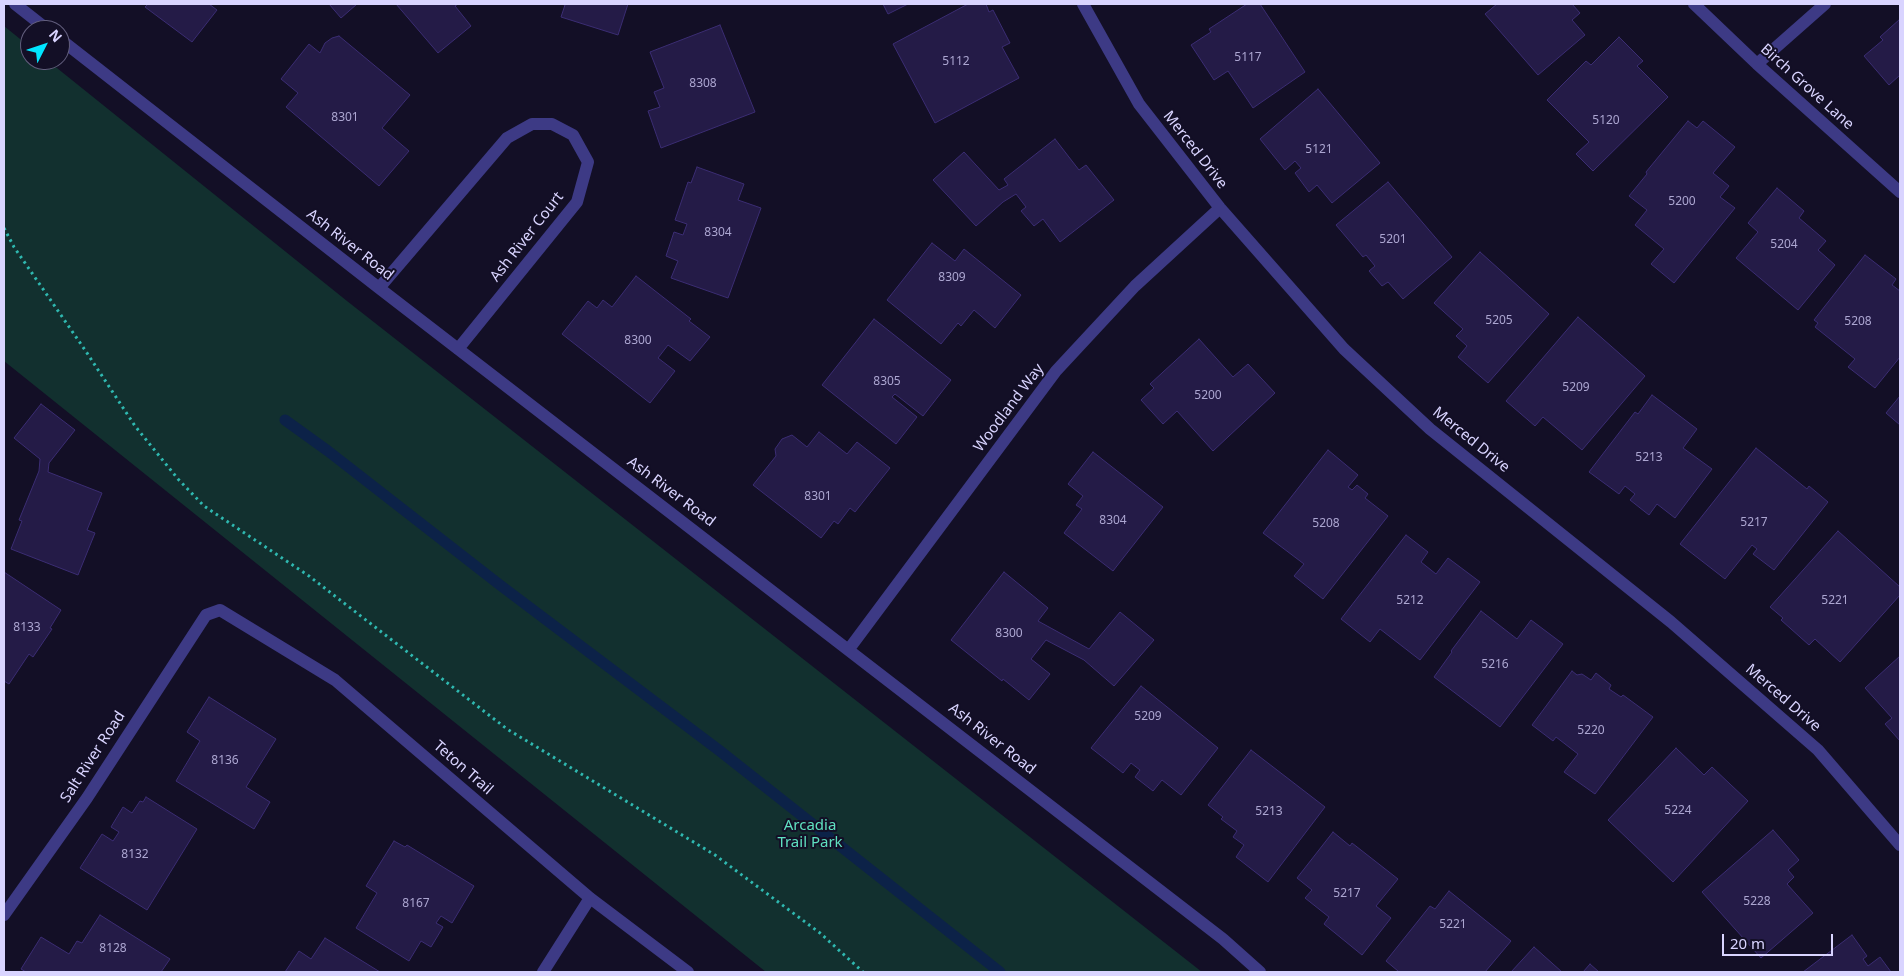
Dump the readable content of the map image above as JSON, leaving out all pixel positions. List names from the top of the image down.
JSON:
{
  "streets": {
    "street": [
      "Birch Grove Lane",
      "Merced Drive",
      "Ash River Court",
      "Ash River Road",
      "Woodland Way",
      "Salt River Road",
      "Teton Trail"
    ]
  },
  "crossings": [
    ["Merced Drive", "Woodland Way"],
    ["Ash River Court", "Ash River Road"],
    ["Ash River Road", "Woodland Way"],
    ["Salt River Road", "Teton Trail"]
  ],
  "parks": ["Arcadia Trail Park"],
  "house_numbers": [
    "5117",
    "5112",
    "8308",
    "8301",
    "5120",
    "5121",
    "5200",
    "8304",
    "5201",
    "5204",
    "8309",
    "5205",
    "5208",
    "8300",
    "8305",
    "5209",
    "5200",
    "5213",
    "8301",
    "8304",
    "5217",
    "5208",
    "5212",
    "5221",
    "8133",
    "8300",
    "5216",
    "5209",
    "5220",
    "8136",
    "5224",
    "5213",
    "8132",
    "5217",
    "5228",
    "8167",
    "5221",
    "8128"
  ],
  "scale_bar": "20 m",
  "north": "top right"
}
